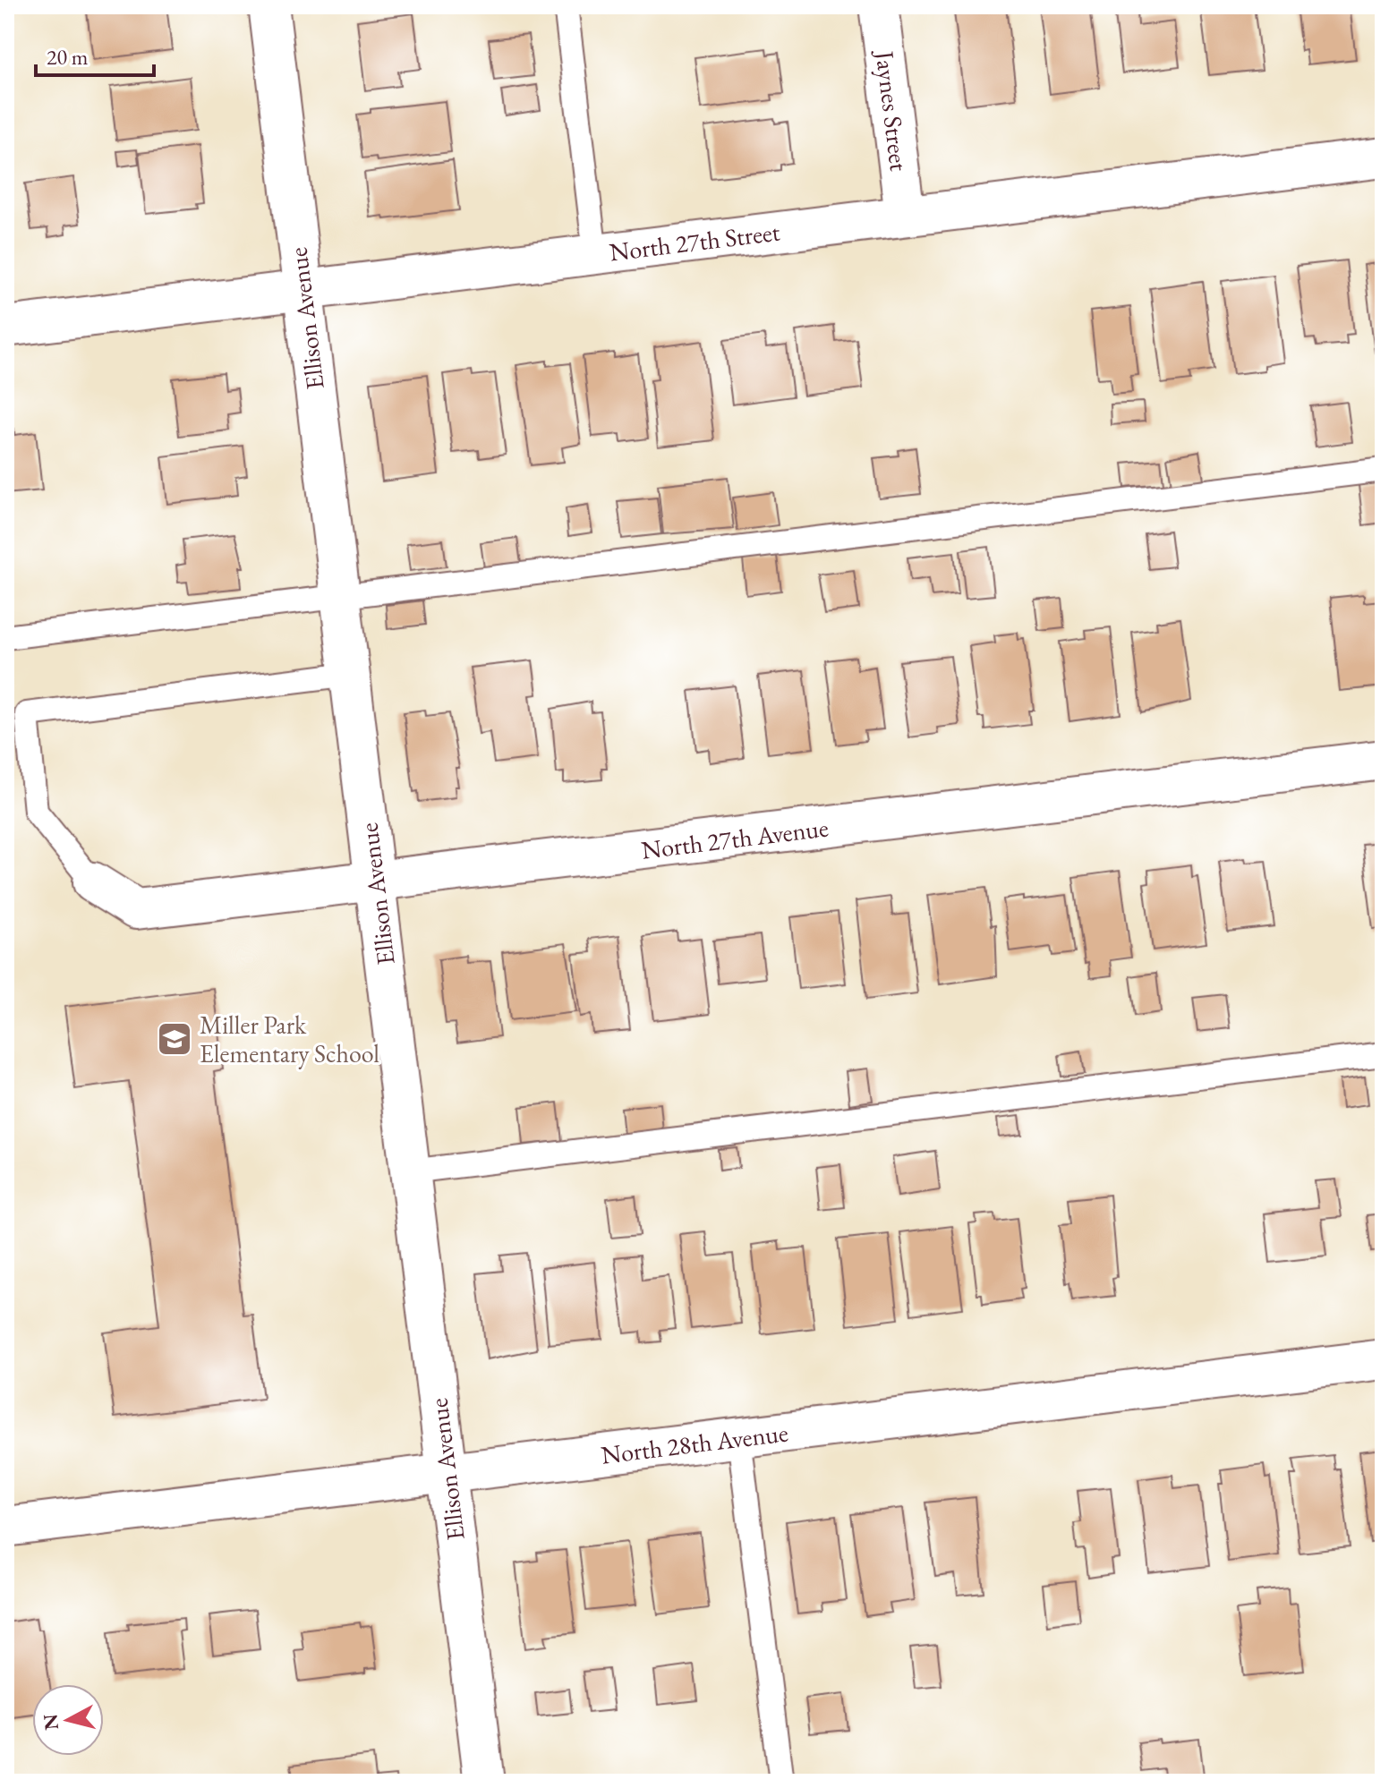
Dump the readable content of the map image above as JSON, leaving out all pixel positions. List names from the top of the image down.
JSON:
{
  "streets": {
    "street": [
      "Jaynes Street",
      "North 27th Street",
      "Ellison Avenue",
      "North 27th Avenue",
      "North 28th Avenue"
    ]
  },
  "crossings": [
    ["Jaynes Street", "North 27th Street"],
    ["North 27th Street", "Ellison Avenue"],
    ["Ellison Avenue", "North 27th Avenue"],
    ["Ellison Avenue", "North 28th Avenue"]
  ],
  "places": {
    "school or university": ["Miller Park Elementary School"]
  },
  "scale_bar": "20 m",
  "north": "left"
}
